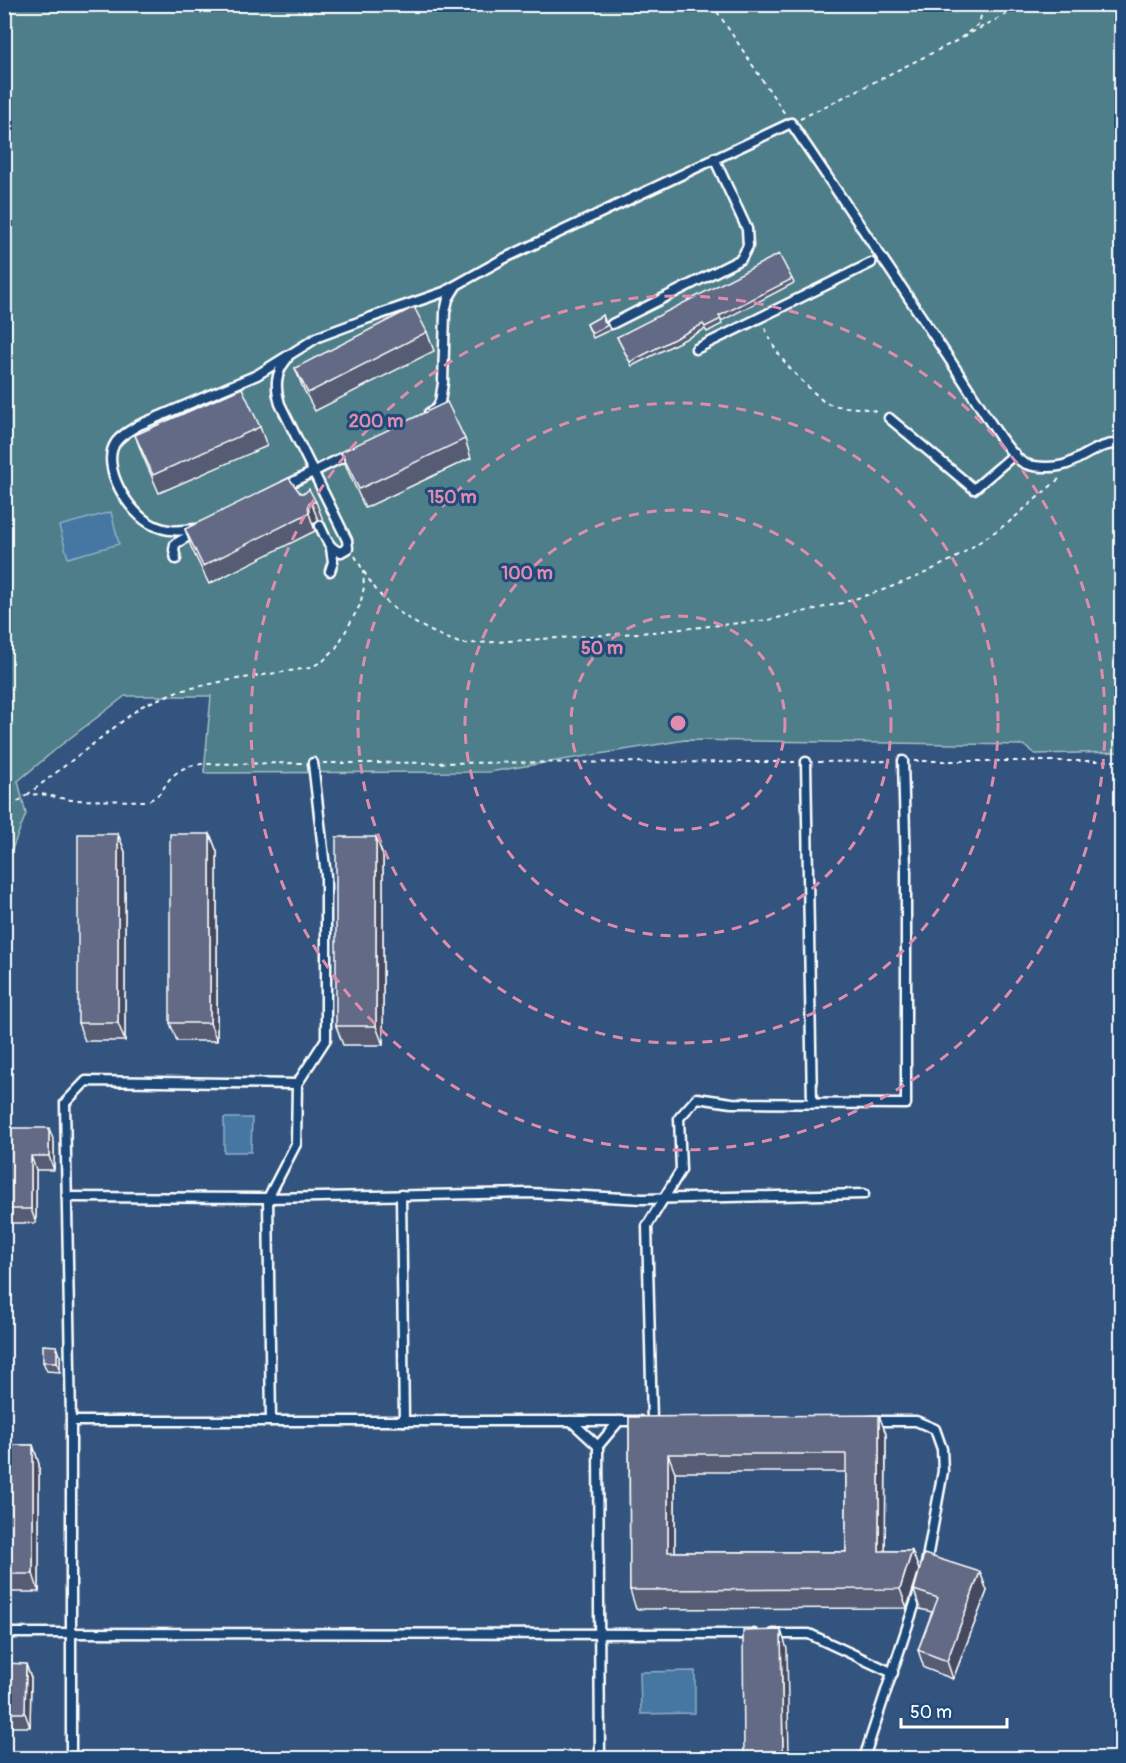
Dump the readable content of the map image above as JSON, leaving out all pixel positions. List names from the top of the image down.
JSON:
{
  "scale_bar": "50 m",
  "rings": [
    "200 m",
    "150 m",
    "100 m",
    "50 m"
  ]
}
